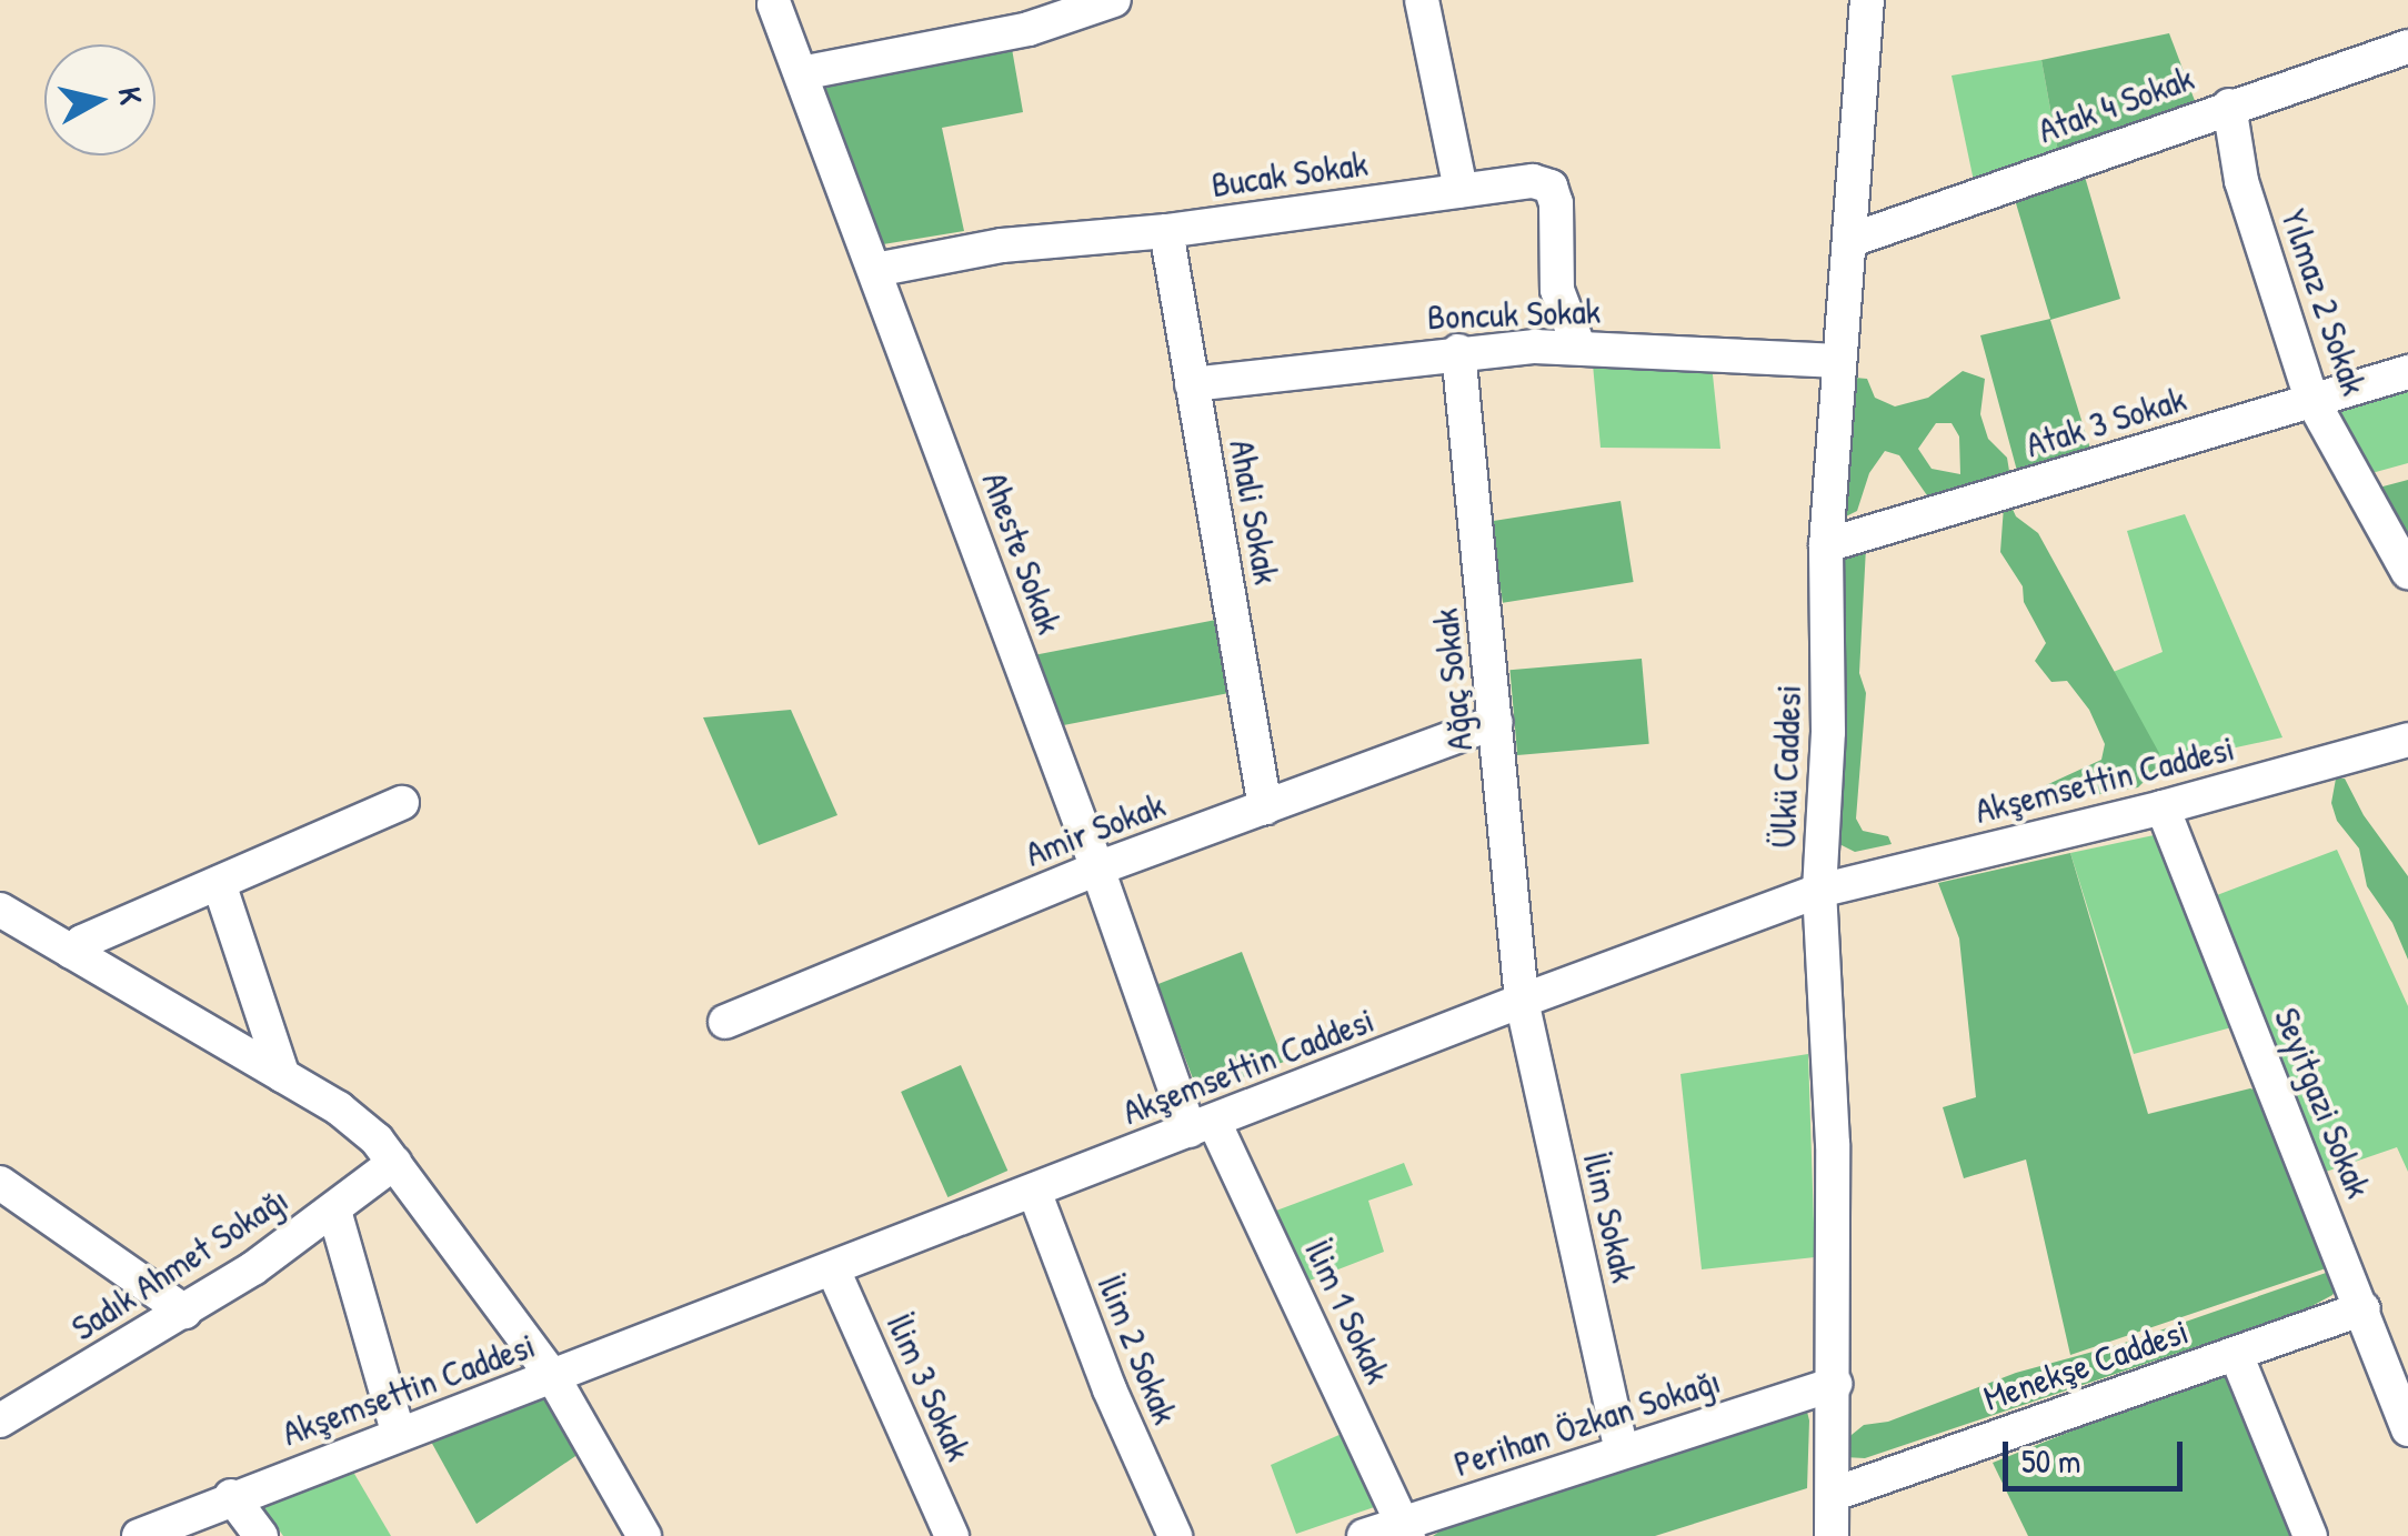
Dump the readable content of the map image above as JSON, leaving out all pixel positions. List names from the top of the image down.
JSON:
{
  "streets": {
    "street": [
      "Atak 4 Sokak",
      "Bucak Sokak",
      "Yılmaz 2 Sokak",
      "Boncuk Sokak",
      "Atak 3 Sokak",
      "Ahali Sokak",
      "Aheste Sokak",
      "Ağaç Sokak",
      "Ülkü Caddesi",
      "Akşemsettin Caddesi",
      "Amir Sokak",
      "Seyitgazi Sokak",
      "İlim Sokak",
      "Sadık Ahmet Sokağı",
      "İlim 1 Sokak",
      "İlim 2 Sokak",
      "Menekşe Caddesi",
      "İlim 3 Sokak",
      "Perihan Özkan Sokağı"
    ]
  },
  "crossings": [
    ["Atak 4 Sokak", "Yılmaz 2 Sokak"],
    ["Atak 4 Sokak", "Ülkü Caddesi"],
    ["Bucak Sokak", "Boncuk Sokak"],
    ["Bucak Sokak", "Ahali Sokak"],
    ["Bucak Sokak", "Aheste Sokak"],
    ["Yılmaz 2 Sokak", "Atak 3 Sokak"],
    ["Boncuk Sokak", "Ahali Sokak"],
    ["Boncuk Sokak", "Ağaç Sokak"],
    ["Boncuk Sokak", "Ülkü Caddesi"],
    ["Atak 3 Sokak", "Ülkü Caddesi"],
    ["Ahali Sokak", "Amir Sokak"],
    ["Aheste Sokak", "Akşemsettin Caddesi"],
    ["Aheste Sokak", "Amir Sokak"],
    ["Aheste Sokak", "İlim 1 Sokak"],
    ["Ağaç Sokak", "Akşemsettin Caddesi"],
    ["Ağaç Sokak", "Amir Sokak"],
    ["Ağaç Sokak", "İlim Sokak"],
    ["Ülkü Caddesi", "Akşemsettin Caddesi"],
    ["Ülkü Caddesi", "Menekşe Caddesi"],
    ["Ülkü Caddesi", "Perihan Özkan Sokağı"],
    ["Akşemsettin Caddesi", "Seyitgazi Sokak"],
    ["Akşemsettin Caddesi", "İlim Sokak"],
    ["Akşemsettin Caddesi", "İlim 1 Sokak"],
    ["Akşemsettin Caddesi", "İlim 2 Sokak"],
    ["Akşemsettin Caddesi", "İlim 3 Sokak"],
    ["Seyitgazi Sokak", "Menekşe Caddesi"],
    ["İlim Sokak", "Perihan Özkan Sokağı"],
    ["İlim 1 Sokak", "Perihan Özkan Sokağı"]
  ],
  "scale_bar": "50 m",
  "north": "right"
}
